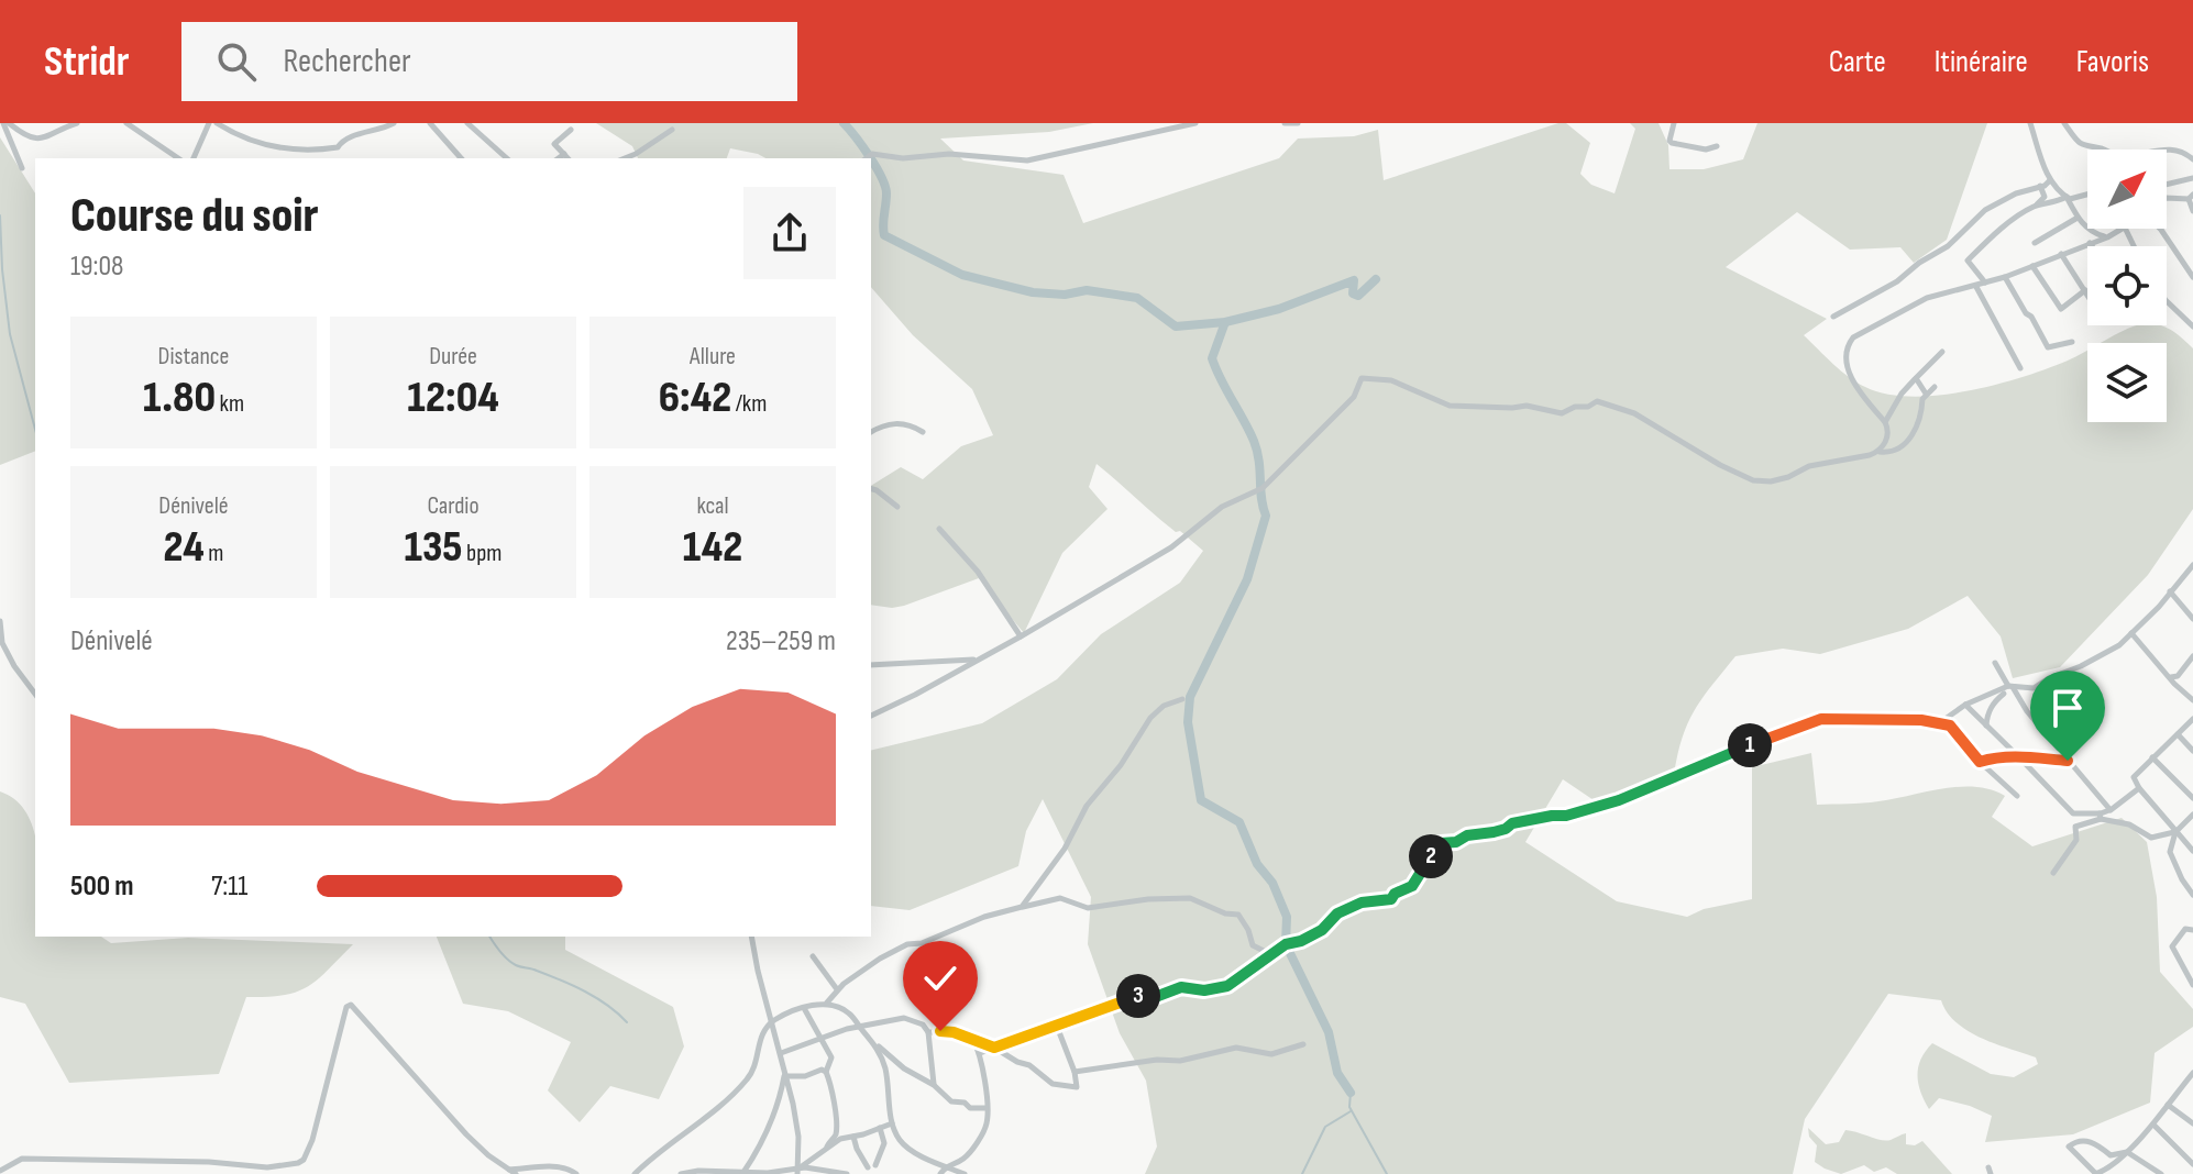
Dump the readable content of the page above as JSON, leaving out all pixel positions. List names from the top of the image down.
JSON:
{
  "north": "top right",
  "page": {
    "header": "Stridr",
    "search": "Rechercher",
    "nav": ["Carte", "Itinéraire", "Favoris"],
    "heading": ["Course du soir", "19:08"],
    "stats": [
      ["Distance", "1.80 km"],
      ["Durée", "12:04"],
      ["Allure", "6:42 /km"],
      ["Dénivelé", "24 m"],
      ["Cardio", "135 bpm"],
      ["kcal", "142"]
    ],
    "chart": ["Dénivelé", "235–259 m"],
    "pins": ["1", "2", "3"],
    "list": [
      {
        "name": "500 m",
        "note": "7:11"
      }
    ]
  }
}
